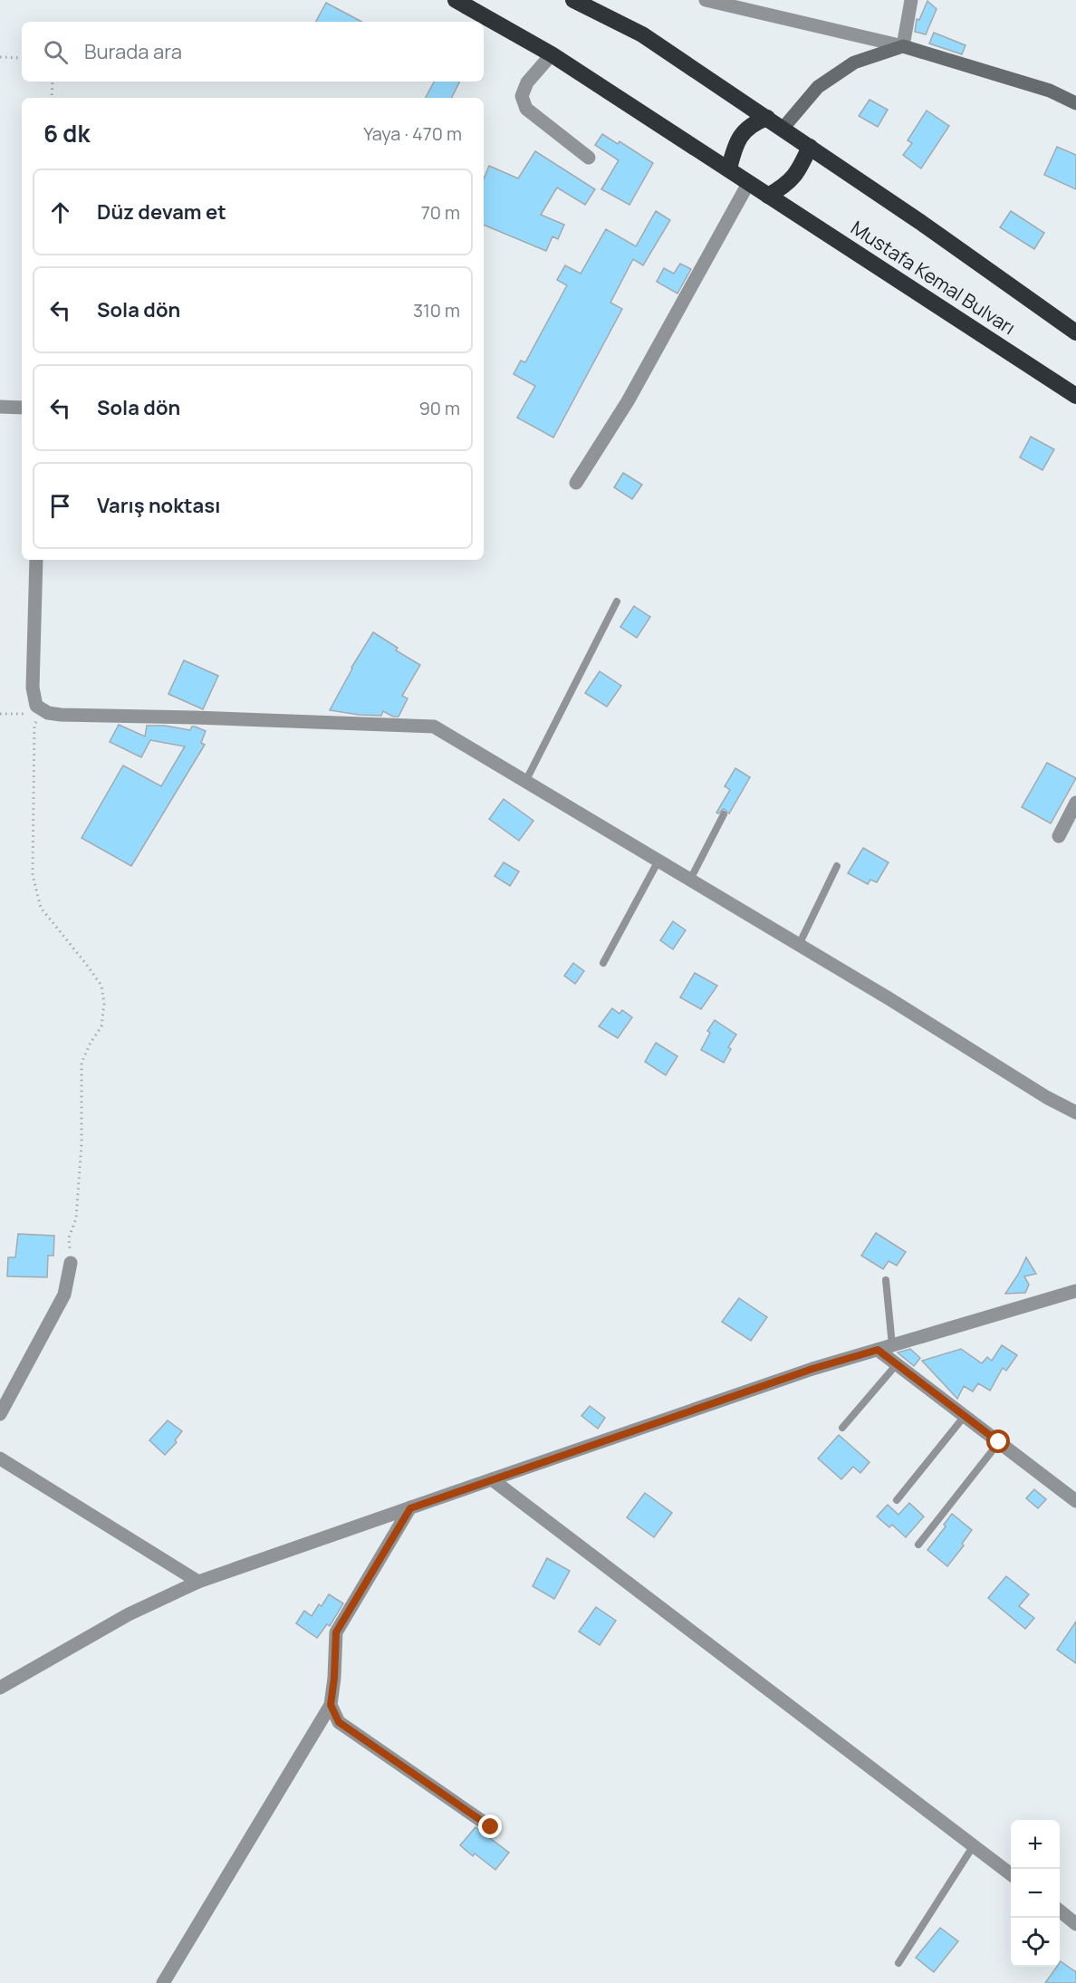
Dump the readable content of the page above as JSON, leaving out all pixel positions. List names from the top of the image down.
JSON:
{
  "streets": {
    "highway": ["Mustafa Kemal Bulvarı"]
  },
  "page": {
    "search": "Burada ara",
    "heading": ["6 dk", "Yaya · 470 m"],
    "list": [
      ["Düz devam et", "70 m"],
      ["Sola dön", "310 m"],
      ["Sola dön", "90 m"],
      "Varış noktası"
    ],
    "map_buttons": ["+", "−"]
  }
}
